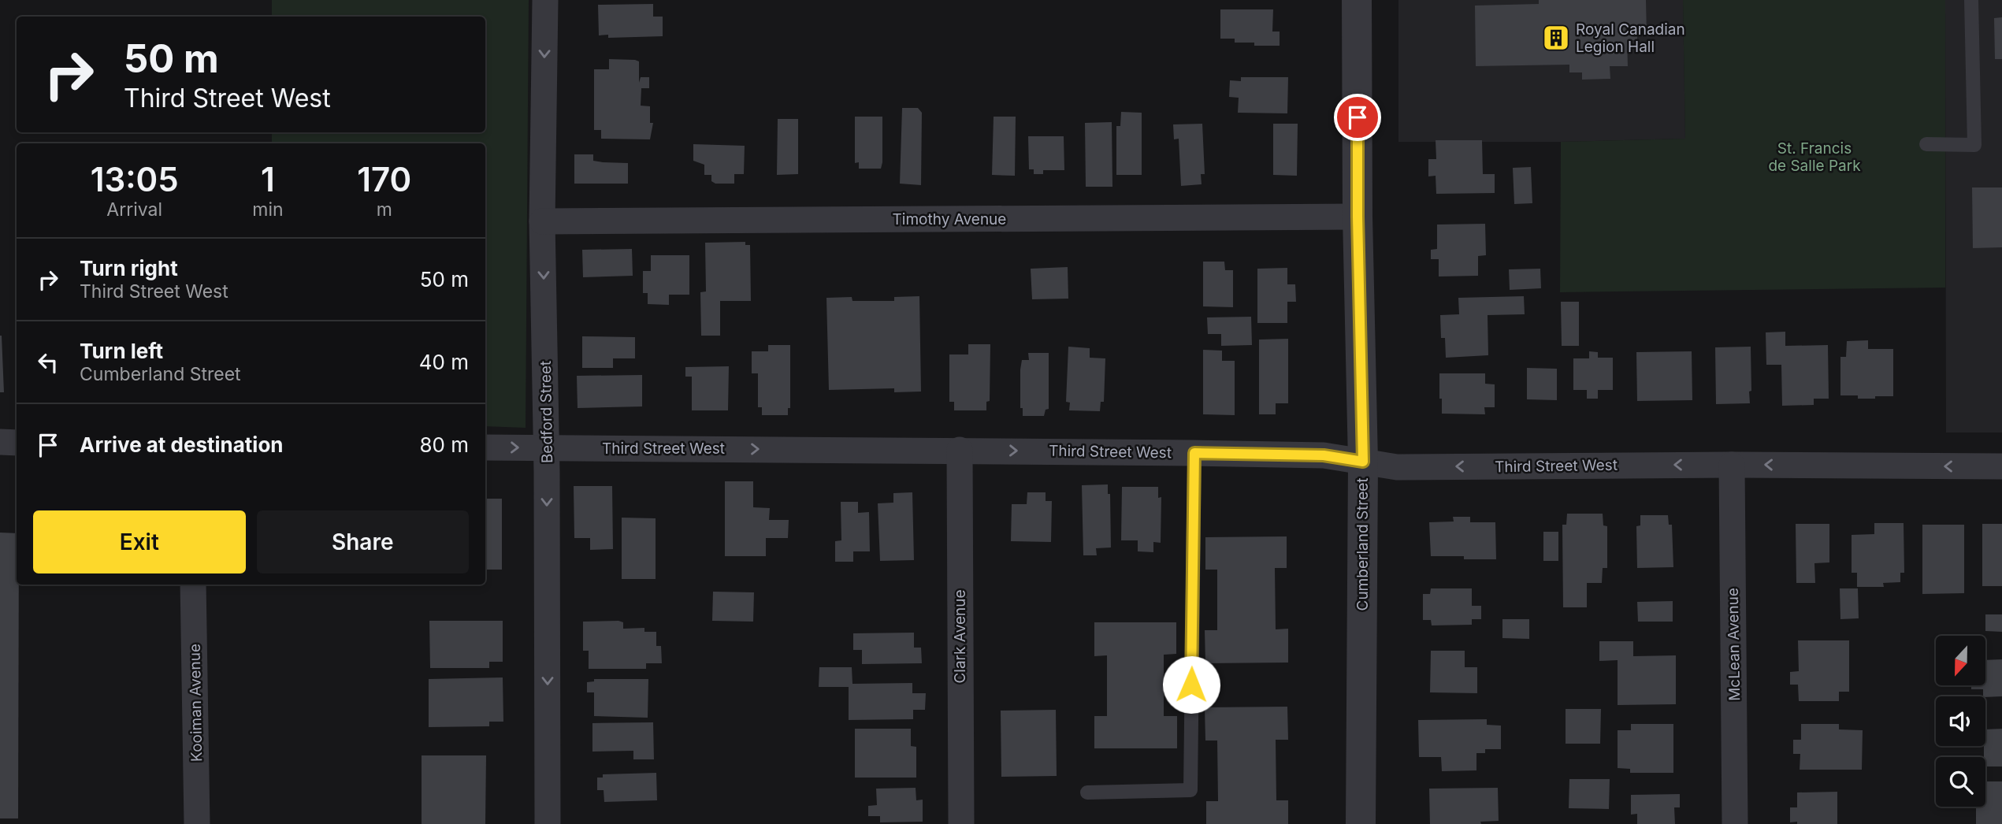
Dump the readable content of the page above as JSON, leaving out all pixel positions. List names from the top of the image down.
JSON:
{
  "streets": {
    "street": [
      "Timothy Avenue",
      "Bedford Street",
      "Third Street West",
      "Cumberland Street",
      "Clark Avenue",
      "McLean Avenue",
      "Kooiman Avenue"
    ]
  },
  "crossings": [
    ["Timothy Avenue", "Bedford Street"],
    ["Timothy Avenue", "Cumberland Street"],
    ["Bedford Street", "Third Street West"],
    ["Third Street West", "Cumberland Street"],
    ["Third Street West", "Clark Avenue"],
    ["Third Street West", "McLean Avenue"]
  ],
  "one_way": ["Bedford Street"],
  "parks": ["St. Francis de Salle Park"],
  "places": {
    "building": ["Royal Canadian Legion Hall"]
  },
  "north": "bottom",
  "page": {
    "turn": ["50 m", "Third Street West"],
    "eta": [
      "13:05",
      "Arrival",
      "1",
      "min",
      "170",
      "m"
    ],
    "list": [
      {
        "name": "Turn right",
        "note": "Third Street West",
        "value": "50 m"
      },
      {
        "name": "Turn left",
        "note": "Cumberland Street",
        "value": "40 m"
      },
      {
        "name": "Arrive at destination",
        "value": "80 m"
      }
    ],
    "buttons": ["Exit", "Share"]
  }
}
